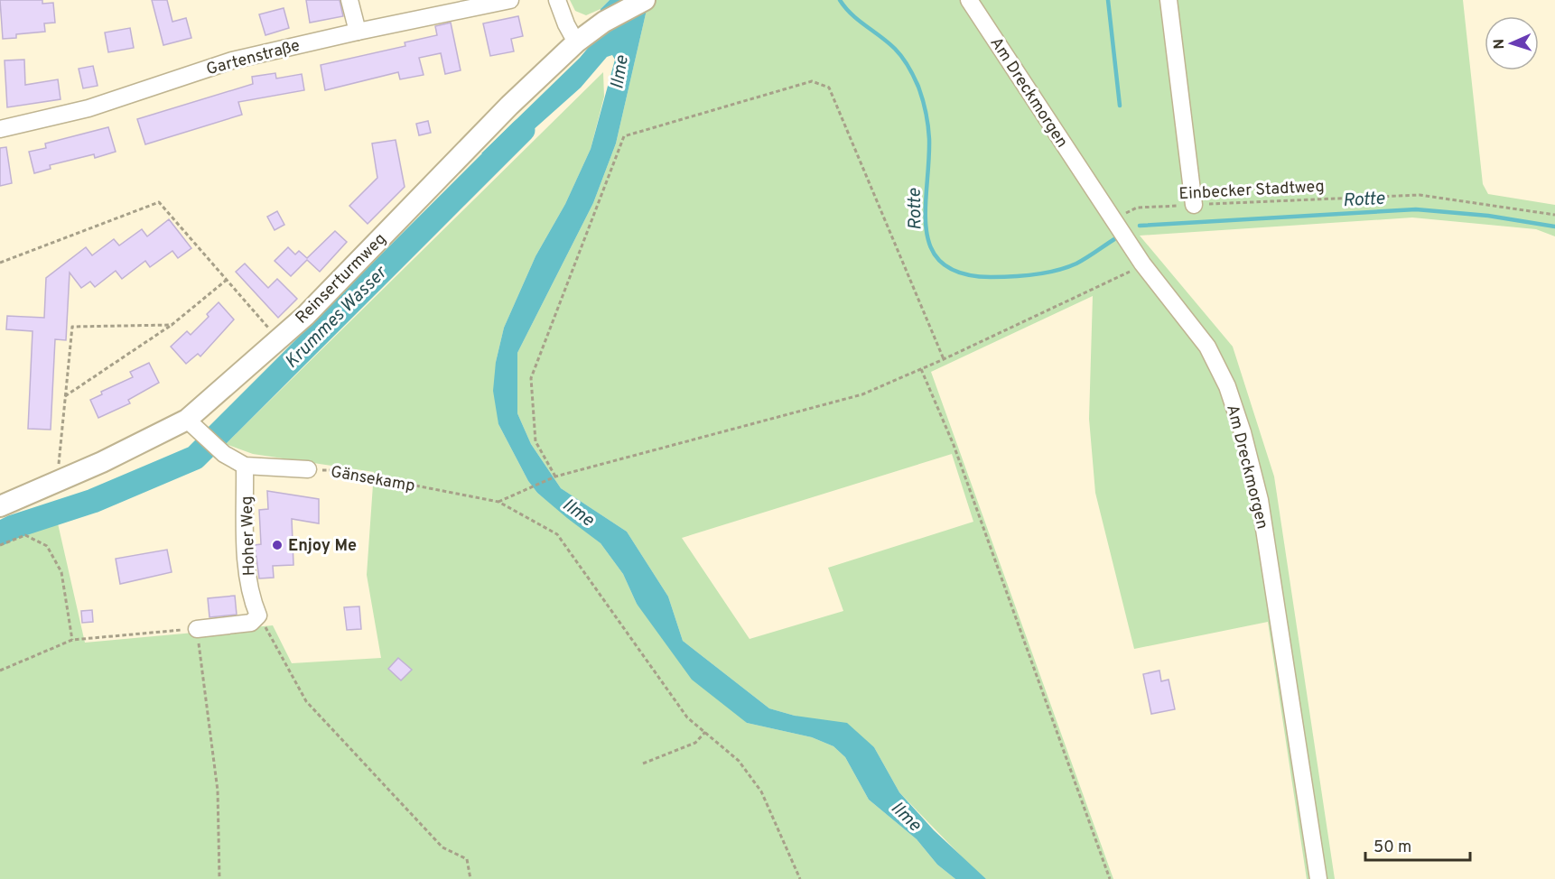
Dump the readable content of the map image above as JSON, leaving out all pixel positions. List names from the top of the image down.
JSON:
{
  "streets": {
    "main road": ["Reinserturmweg"],
    "street": [
      "Gartenstraße",
      "Am Dreckmorgen",
      "Gänsekamp",
      "Hoher Weg"
    ],
    "path": ["Einbecker Stadtweg"]
  },
  "crossings": [
    ["Am Dreckmorgen", "Einbecker Stadtweg"],
    ["Gänsekamp", "Hoher Weg"]
  ],
  "water": ["Ilme", "Rotte", "Krummes Wasser"],
  "places": ["Enjoy Me"],
  "scale_bar": "50 m",
  "north": "left"
}
